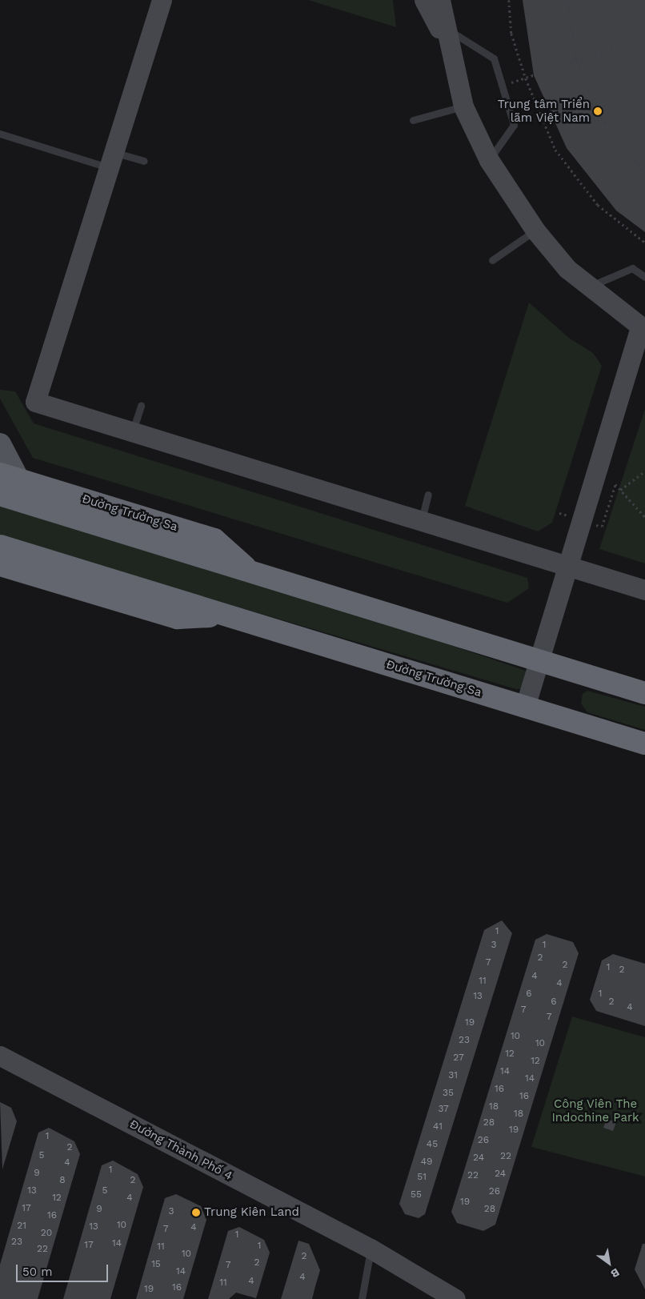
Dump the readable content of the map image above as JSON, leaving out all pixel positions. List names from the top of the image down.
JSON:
{
  "streets": {
    "highway": ["Đường Trường Sa"],
    "street": ["Đường Thành Phố 4"]
  },
  "parks": ["Công Viên The Indochine Park"],
  "places": ["Trung tâm Triển lãm Việt Nam", "Trung Kiên Land"],
  "house_numbers": [
    "1",
    "3",
    "1",
    "2",
    "7",
    "2",
    "1",
    "2",
    "4",
    "11",
    "4",
    "6",
    "1",
    "13",
    "6",
    "2",
    "4",
    "7",
    "7",
    "19",
    "10",
    "23",
    "10",
    "12",
    "27",
    "12",
    "14",
    "31",
    "14",
    "16",
    "35",
    "16",
    "18",
    "37",
    "18",
    "28",
    "41",
    "19",
    "1",
    "26",
    "45",
    "2",
    "5",
    "22",
    "24",
    "49",
    "4",
    "1",
    "9",
    "24",
    "22",
    "51",
    "8",
    "2",
    "13",
    "5",
    "26",
    "55",
    "12",
    "4",
    "19",
    "17",
    "9",
    "28",
    "3",
    "16",
    "10",
    "21",
    "13",
    "4",
    "7",
    "20",
    "1",
    "23",
    "14",
    "17",
    "1",
    "11",
    "22",
    "10",
    "2",
    "2",
    "15",
    "7",
    "14",
    "4",
    "4",
    "11",
    "16",
    "19"
  ],
  "scale_bar": "50 m",
  "north": "bottom right"
}
